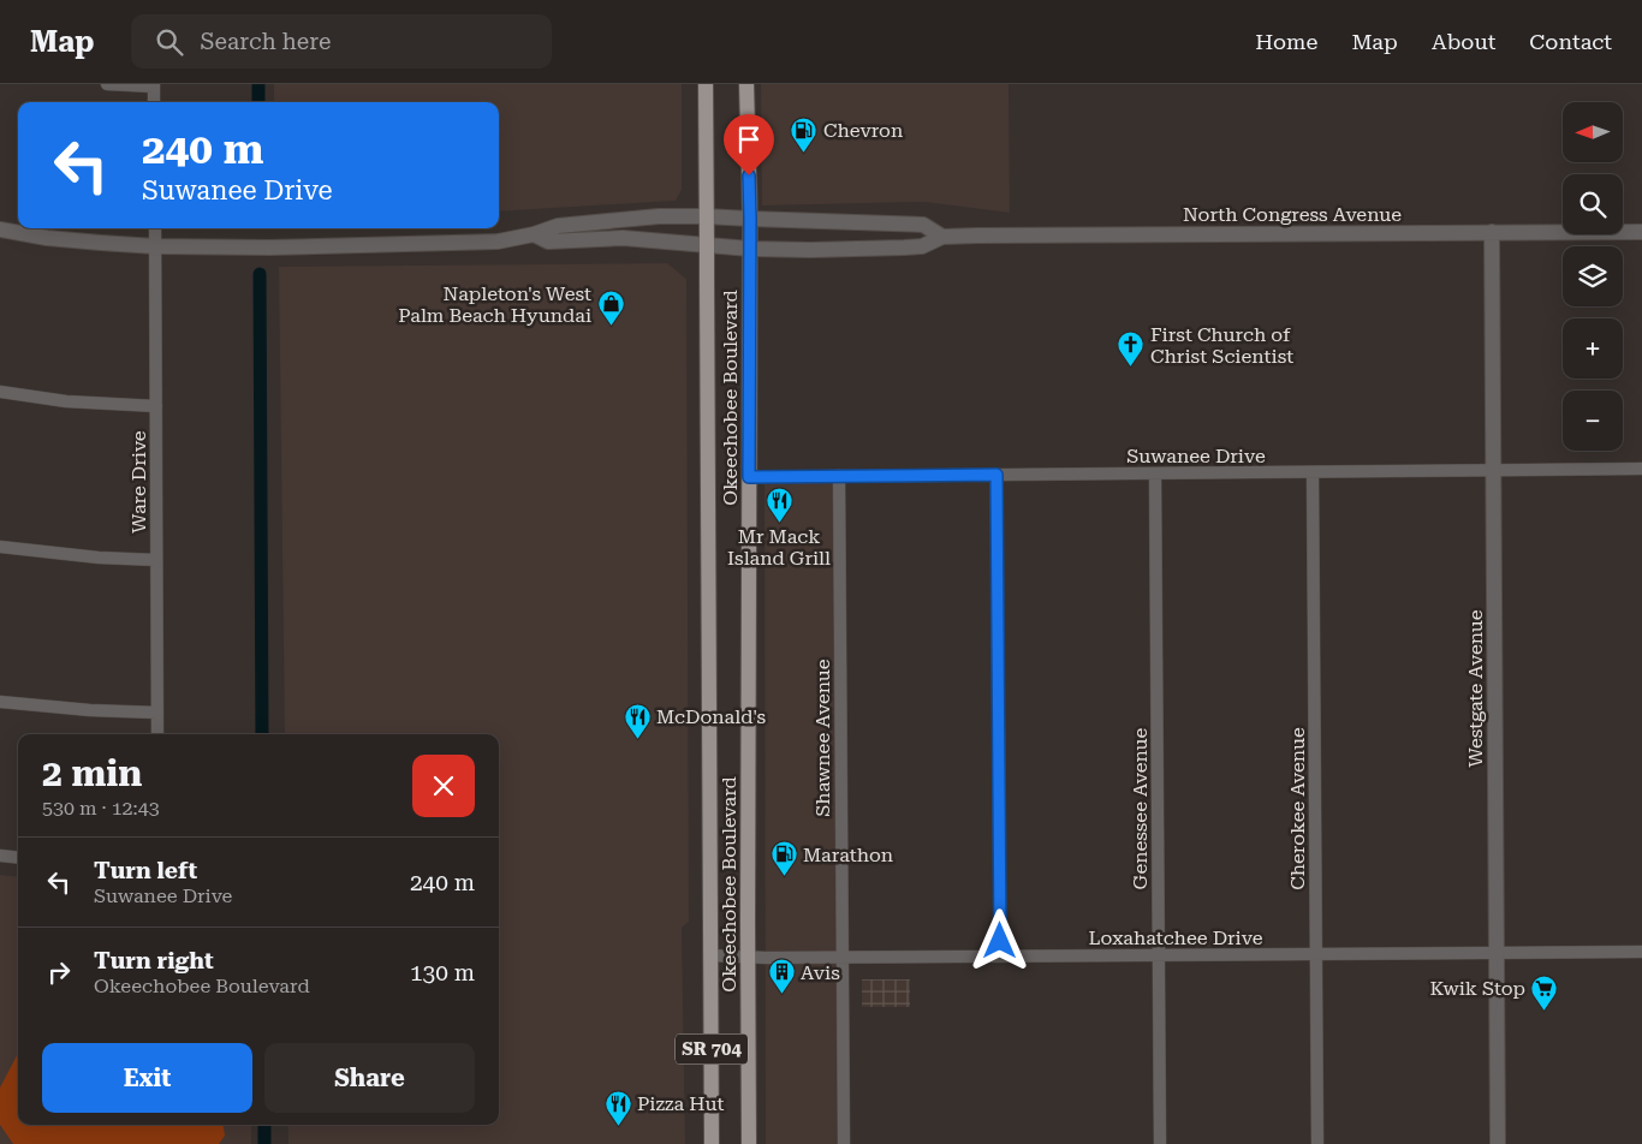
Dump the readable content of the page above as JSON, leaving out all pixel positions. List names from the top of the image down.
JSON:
{
  "streets": {
    "main road": ["Okeechobee Boulevard", "SR 704"],
    "street": [
      "North Congress Avenue",
      "Suwanee Drive",
      "Ware Drive",
      "Westgate Avenue",
      "Shawnee Avenue",
      "Genessee Avenue",
      "Cherokee Avenue",
      "Loxahatchee Drive"
    ]
  },
  "crossings": [
    ["North Congress Avenue", "Okeechobee Boulevard"],
    ["North Congress Avenue", "Westgate Avenue"],
    ["Okeechobee Boulevard", "Suwanee Drive"],
    ["Okeechobee Boulevard", "Loxahatchee Drive"],
    ["Suwanee Drive", "Westgate Avenue"],
    ["Suwanee Drive", "Shawnee Avenue"],
    ["Suwanee Drive", "Genessee Avenue"],
    ["Suwanee Drive", "Cherokee Avenue"],
    ["Westgate Avenue", "Loxahatchee Drive"],
    ["Shawnee Avenue", "Loxahatchee Drive"],
    ["Genessee Avenue", "Loxahatchee Drive"],
    ["Cherokee Avenue", "Loxahatchee Drive"]
  ],
  "places": {
    "fuel station": ["Chevron", "Marathon"],
    "shop": ["Napleton's West Palm Beach Hyundai"],
    "church": ["First Church of Christ Scientist"],
    "restaurant": ["Mr Mack Island Grill", "McDonald's", "Pizza Hut"],
    "building": ["Avis"],
    "supermarket": ["Kwik Stop"]
  },
  "north": "left",
  "page": {
    "header": "Map",
    "search": "Search here",
    "nav": [
      "Home",
      "Map",
      "About",
      "Contact"
    ],
    "map_buttons": ["+", "−"],
    "turn": ["240 m", "Suwanee Drive"],
    "heading": ["2 min", "530 m · 12:43"],
    "list": [
      {
        "name": "Turn left",
        "note": "Suwanee Drive",
        "value": "240 m"
      },
      {
        "name": "Turn right",
        "note": "Okeechobee Boulevard",
        "value": "130 m"
      }
    ],
    "buttons": ["Exit", "Share"]
  }
}
